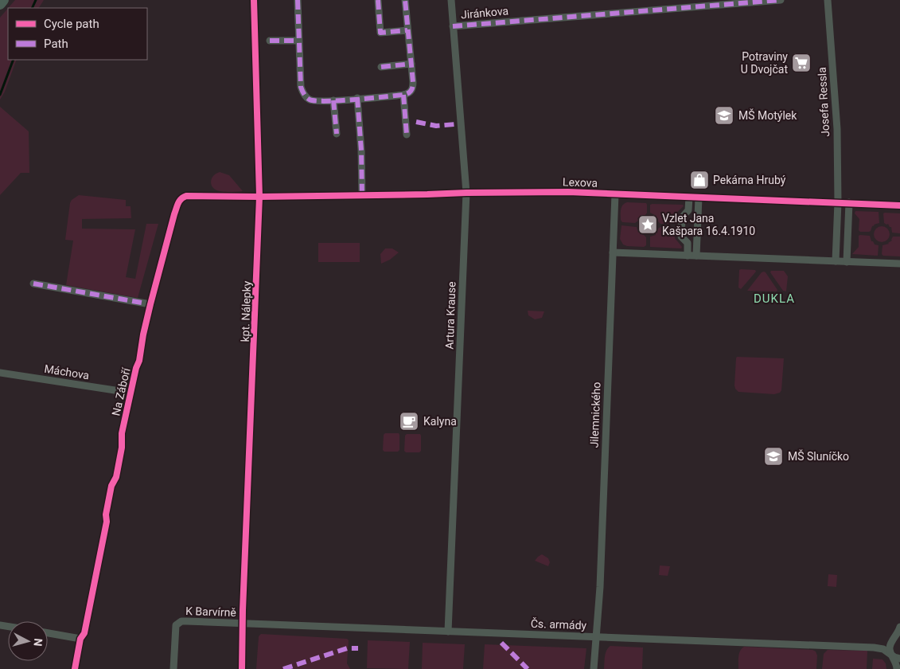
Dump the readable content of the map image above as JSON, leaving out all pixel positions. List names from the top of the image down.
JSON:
{
  "streets": {
    "street": [
      "Jiránkova",
      "Josefa Ressla",
      "Lexova",
      "kpt. Nálepky",
      "Artura Krause",
      "Máchova",
      "Na Záboří",
      "Jilemnického",
      "K Barvírně",
      "Čs. armády"
    ]
  },
  "crossings": [
    ["Jiránkova", "Artura Krause"],
    ["Josefa Ressla", "Lexova"],
    ["Lexova", "kpt. Nálepky"],
    ["Lexova", "Artura Krause"],
    ["Lexova", "Na Záboří"],
    ["Lexova", "Jilemnického"],
    ["kpt. Nálepky", "Na Záboří"],
    ["kpt. Nálepky", "K Barvírně"],
    ["kpt. Nálepky", "Čs. armády"],
    ["Artura Krause", "Čs. armády"],
    ["Máchova", "Na Záboří"],
    ["Jilemnického", "Čs. armády"],
    ["K Barvírně", "Čs. armády"]
  ],
  "districts": ["DUKLA"],
  "places": {
    "supermarket": ["Potraviny U Dvojčat"],
    "school or university": ["MŠ Motýlek", "MŠ Sluníčko"],
    "shop": ["Pekárna Hrubý"],
    "place": ["Vzlet Jana Kašpara 16.4.1910"],
    "cafe": ["Kalyna"]
  },
  "legend": ["Cycle path", "Path"],
  "north": "right"
}
